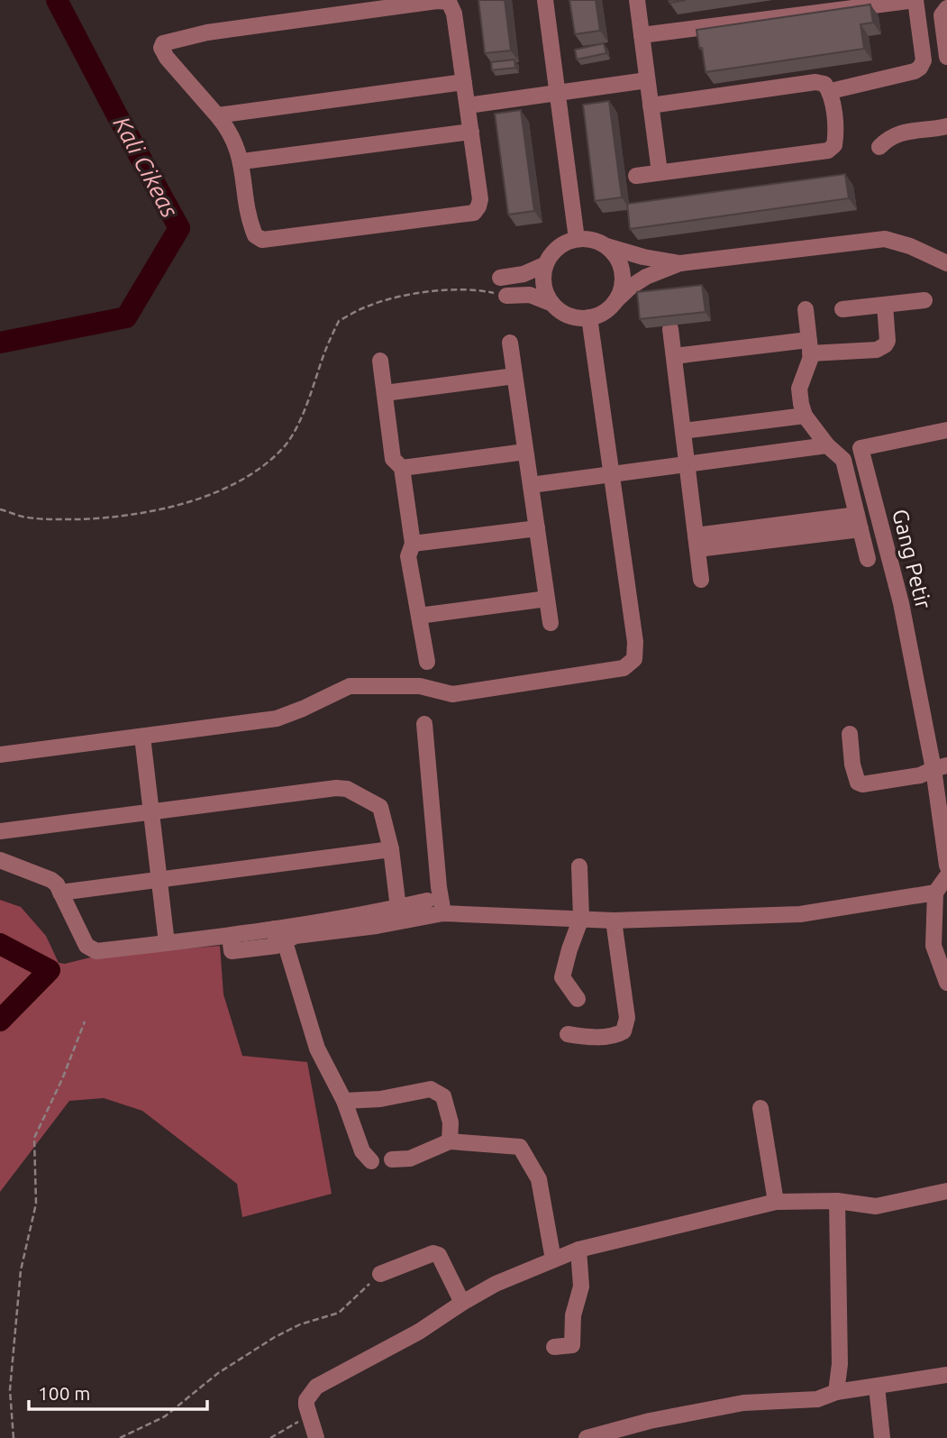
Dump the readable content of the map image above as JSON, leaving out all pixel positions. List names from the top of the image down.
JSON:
{
  "streets": {
    "street": ["Gang Petir"]
  },
  "water": ["Kali Cikeas"],
  "scale_bar": "100 m"
}
